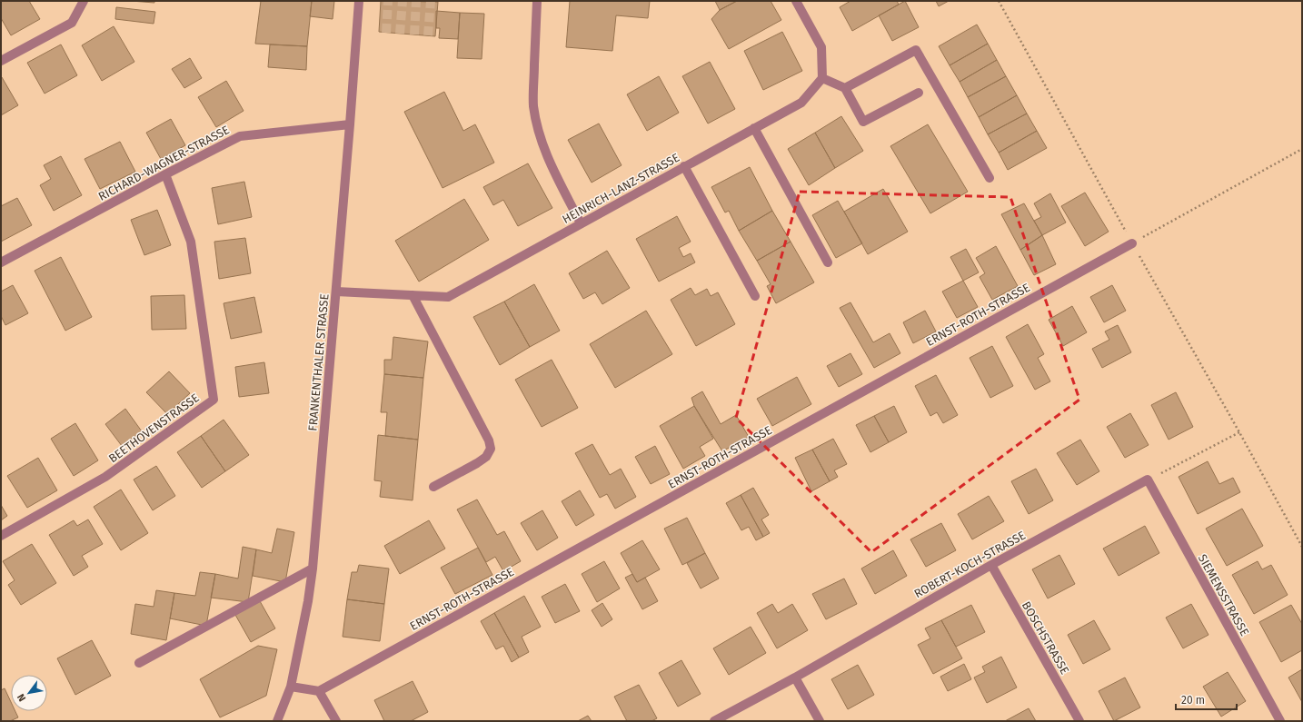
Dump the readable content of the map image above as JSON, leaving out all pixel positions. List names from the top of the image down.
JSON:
{
  "streets": {
    "street": [
      "RICHARD-WAGNER-STRASSE",
      "HEINRICH-LANZ-STRASSE",
      "ERNST-ROTH-STRASSE",
      "FRANKENTHALER STRASSE",
      "BEETHOVENSTRASSE",
      "ROBERT-KOCH-STRASSE",
      "SIEMENSSTRASSE",
      "BOSCHSTRASSE"
    ]
  },
  "crossings": [
    ["RICHARD-WAGNER-STRASSE", "FRANKENTHALER STRASSE"],
    ["RICHARD-WAGNER-STRASSE", "BEETHOVENSTRASSE"],
    ["HEINRICH-LANZ-STRASSE", "FRANKENTHALER STRASSE"],
    ["ROBERT-KOCH-STRASSE", "SIEMENSSTRASSE"],
    ["ROBERT-KOCH-STRASSE", "BOSCHSTRASSE"]
  ],
  "scale_bar": "20 m",
  "north": "bottom left"
}
